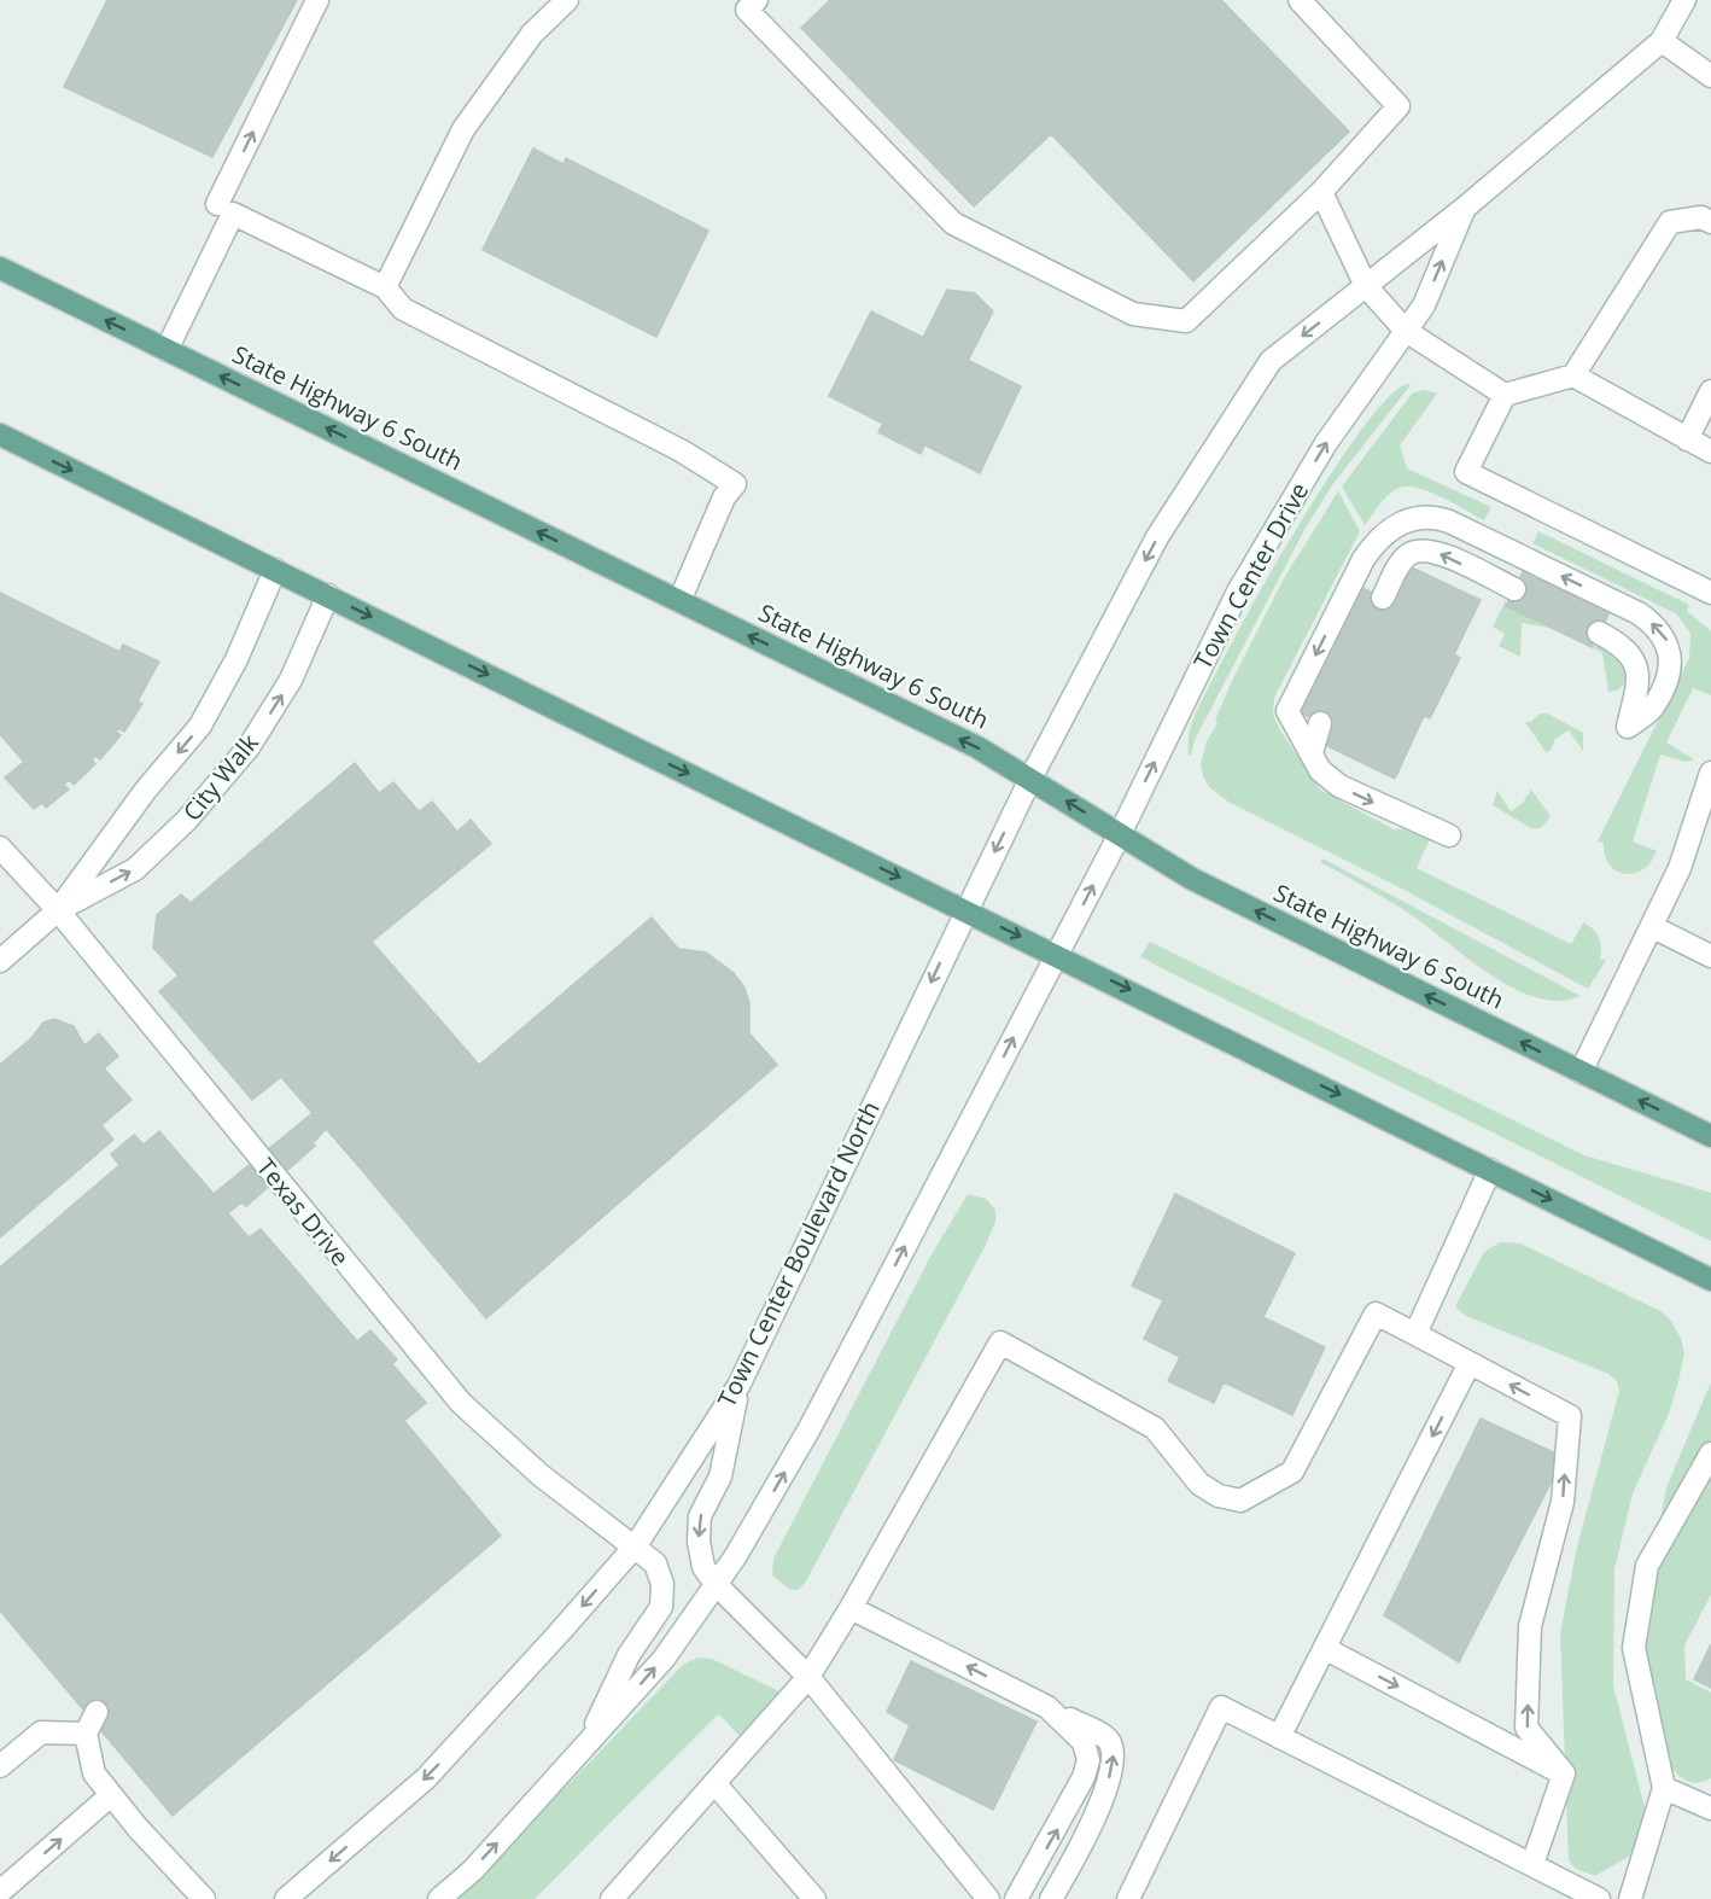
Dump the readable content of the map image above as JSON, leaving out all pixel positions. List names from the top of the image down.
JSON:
{
  "streets": {
    "main road": ["State Highway 6 South"],
    "street": [
      "Town Center Drive",
      "City Walk",
      "Texas Drive",
      "Town Center Boulevard North"
    ]
  },
  "crossings": [
    ["State Highway 6 South", "Town Center Drive"],
    ["State Highway 6 South", "Town Center Boulevard North"],
    ["Town Center Drive", "Town Center Boulevard North"],
    ["City Walk", "Texas Drive"],
    ["Texas Drive", "Town Center Boulevard North"]
  ]
}
